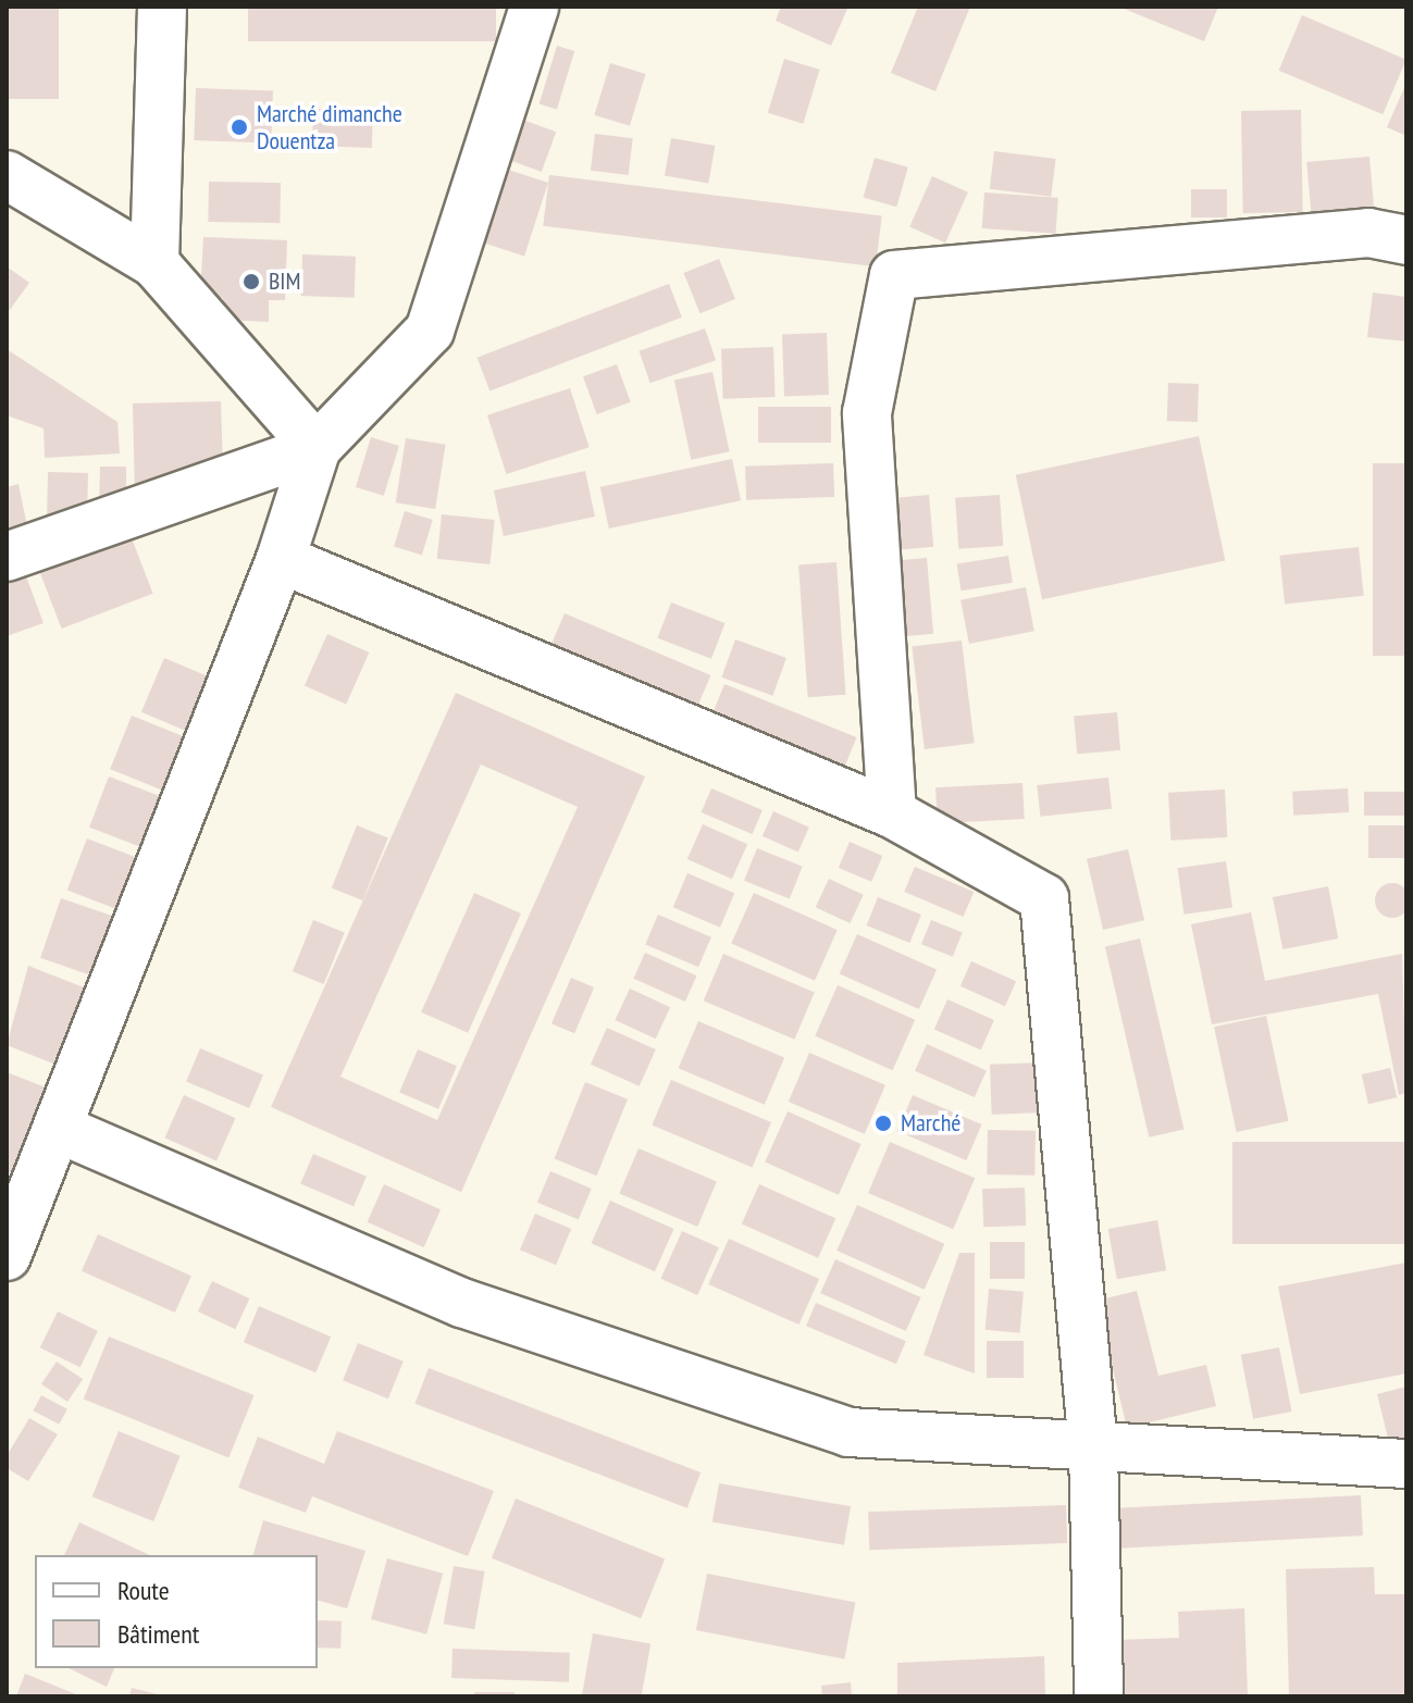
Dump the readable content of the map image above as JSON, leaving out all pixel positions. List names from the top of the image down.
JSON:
{
  "places": ["Marché dimanche Douentza", "BIM", "Marché"],
  "legend": ["Route", "Bâtiment"]
}
